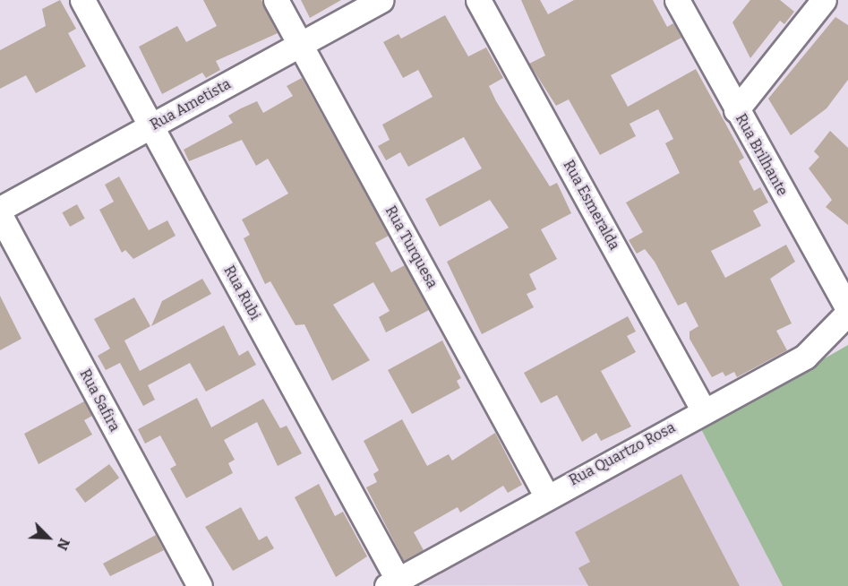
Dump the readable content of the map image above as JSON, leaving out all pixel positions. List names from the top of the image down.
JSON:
{
  "streets": {
    "street": [
      "Rua Ametista",
      "Rua Brilhante",
      "Rua Esmeralda",
      "Rua Turquesa",
      "Rua Rubi",
      "Rua Safira",
      "Rua Quartzo Rosa"
    ]
  },
  "crossings": [
    ["Rua Ametista", "Rua Turquesa"],
    ["Rua Ametista", "Rua Rubi"],
    ["Rua Brilhante", "Rua Quartzo Rosa"],
    ["Rua Esmeralda", "Rua Quartzo Rosa"],
    ["Rua Turquesa", "Rua Quartzo Rosa"],
    ["Rua Rubi", "Rua Quartzo Rosa"]
  ],
  "north": "bottom right"
}
